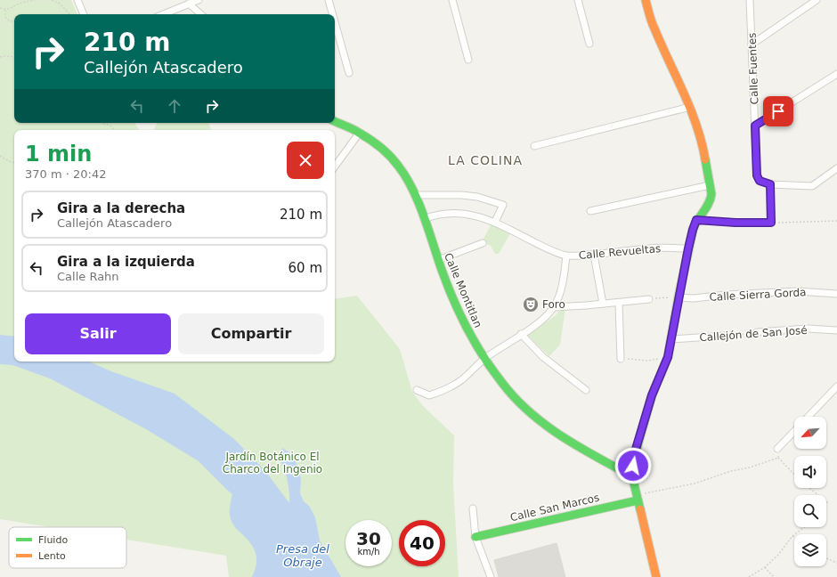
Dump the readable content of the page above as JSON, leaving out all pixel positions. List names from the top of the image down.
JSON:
{
  "streets": {
    "street": [
      "Calle Fuentes",
      "Calle Revueltas",
      "Calle Montitlan",
      "Calle Sierra Gorda",
      "Callejón de San José",
      "Calle San Marcos"
    ]
  },
  "crossings": [
    ["Calle Revueltas", "Calle Montitlan"]
  ],
  "districts": ["LA COLINA"],
  "water": ["Presa del Obraje"],
  "parks": ["Jardín Botánico El Charco del Ingenio"],
  "places": {
    "theatre": ["Foro"]
  },
  "legend": ["Fluido", "Lento"],
  "north": "bottom left",
  "page": {
    "turn": ["210 m", "Callejón Atascadero"],
    "heading": ["1 min", "370 m · 20:42"],
    "list": [
      {
        "name": "Gira a la derecha",
        "note": "Callejón Atascadero",
        "value": "210 m"
      },
      {
        "name": "Gira a la izquierda",
        "note": "Calle Rahn",
        "value": "60 m"
      }
    ],
    "buttons": ["Salir", "Compartir"],
    "speed": "30 km/h",
    "limit": "40"
  }
}
